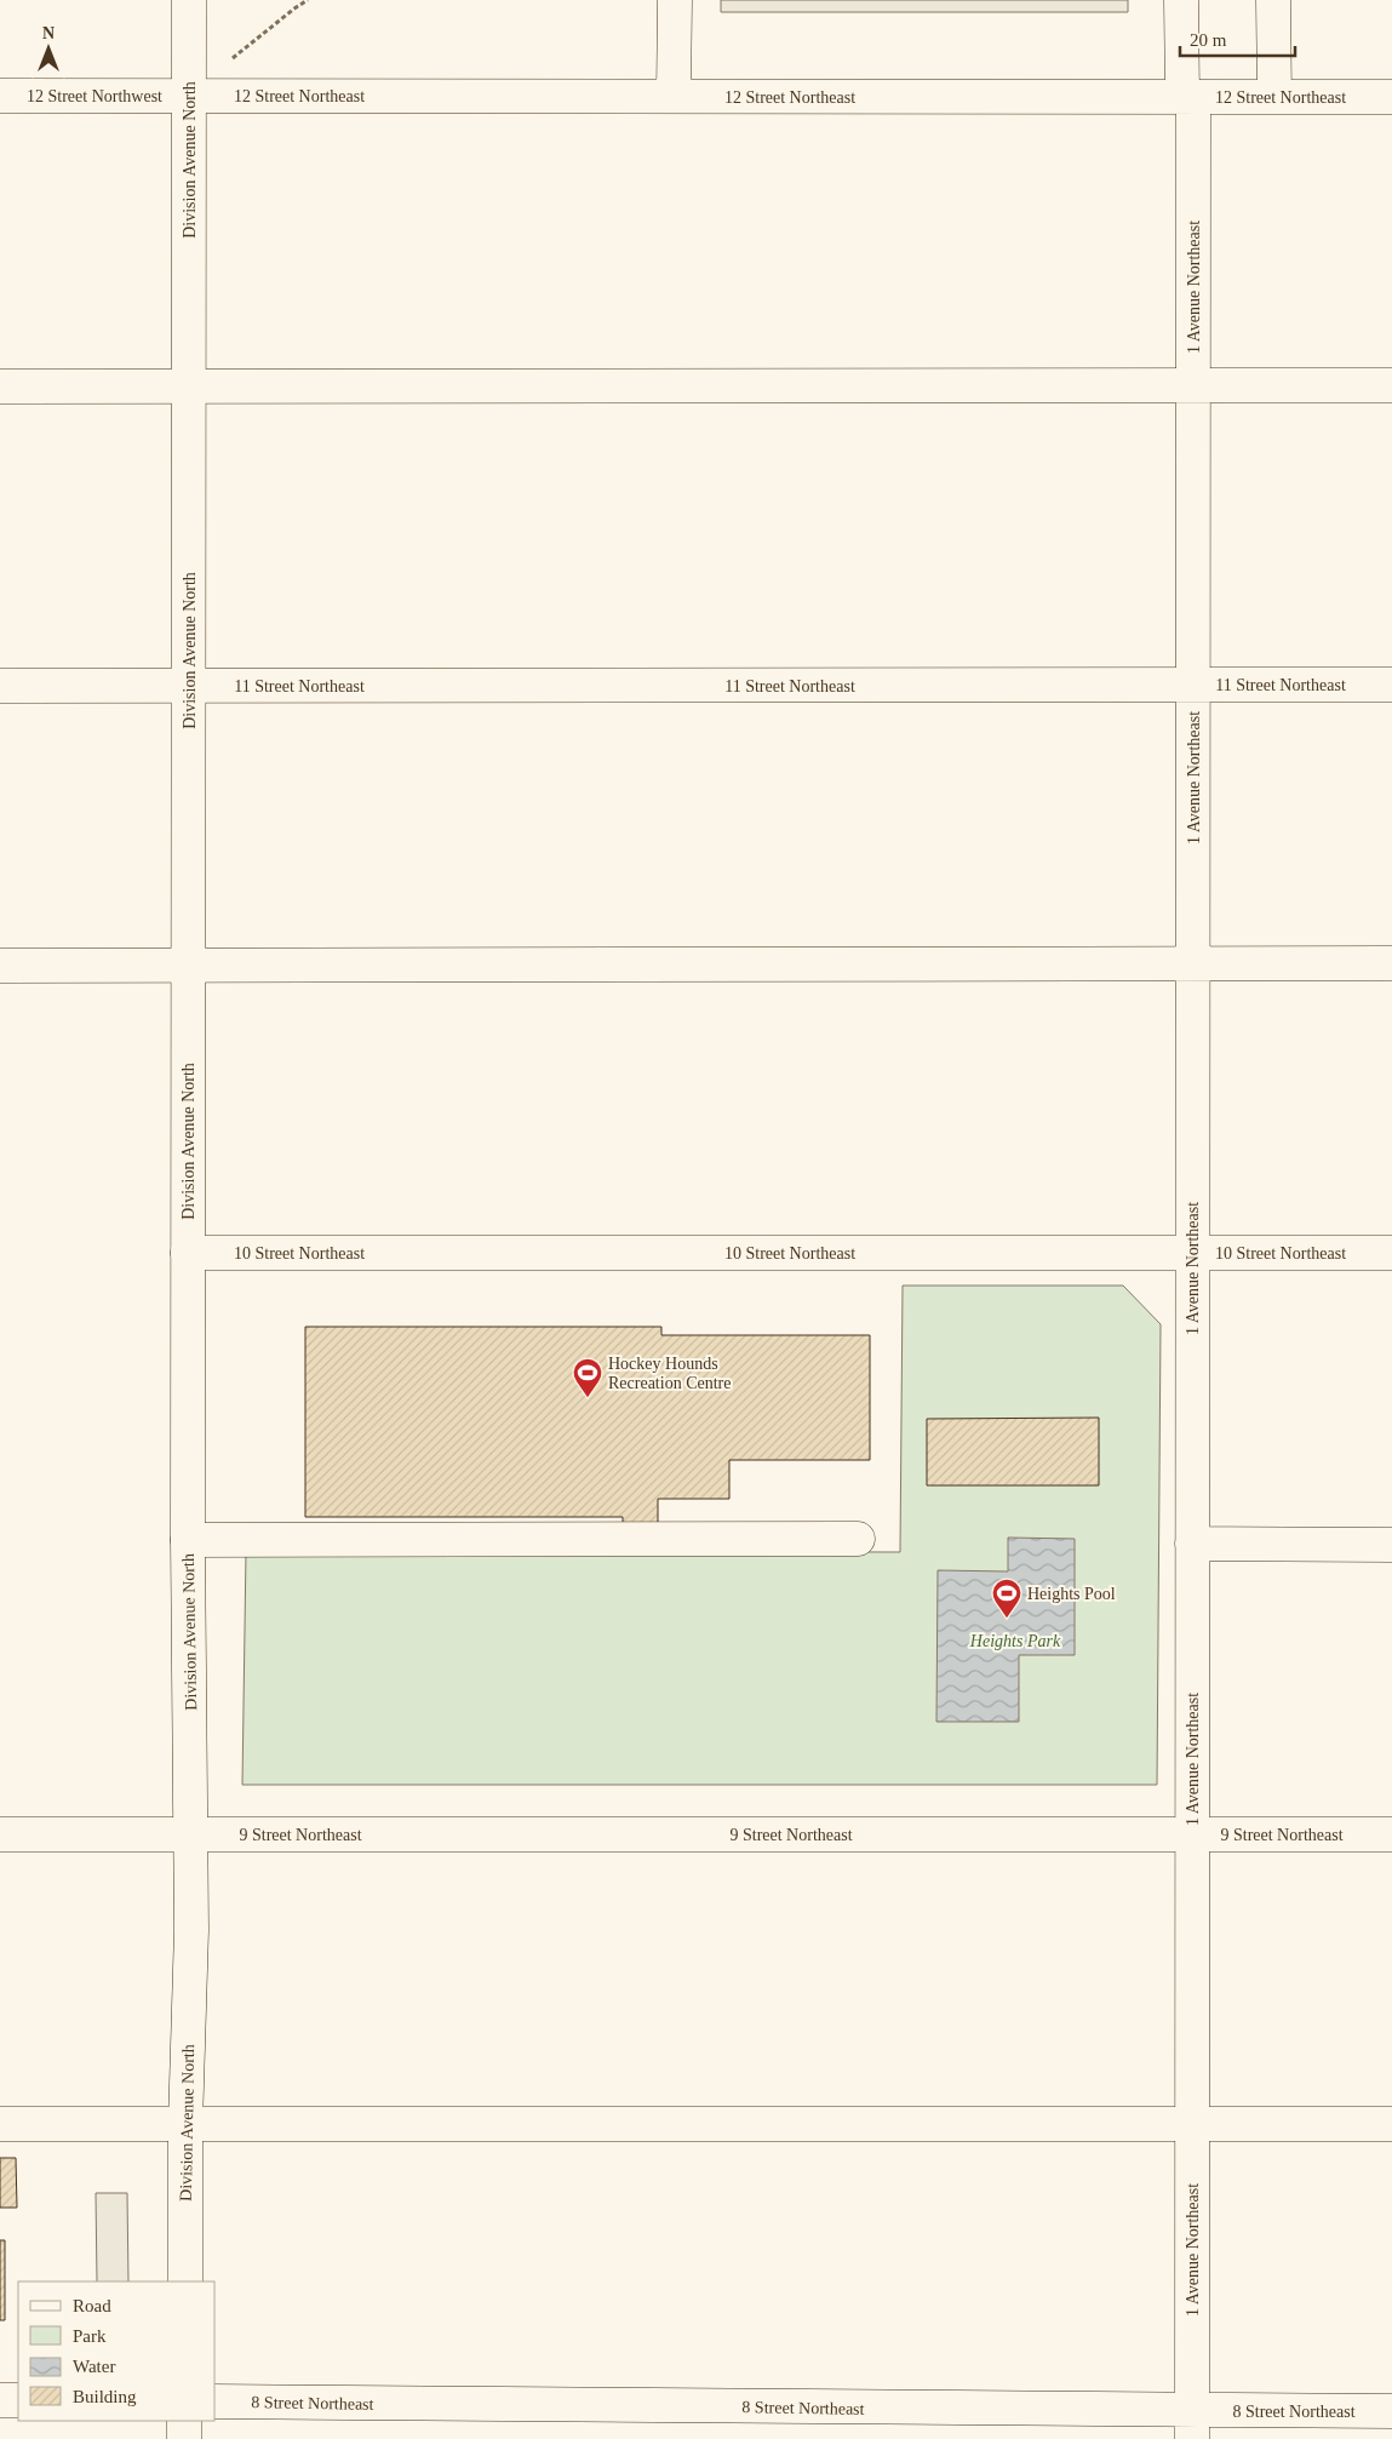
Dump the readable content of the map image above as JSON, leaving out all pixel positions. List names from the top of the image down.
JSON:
{
  "streets": {
    "street": [
      "12 Street Northwest",
      "12 Street Northeast",
      "Division Avenue North",
      "1 Avenue Northeast",
      "11 Street Northeast",
      "10 Street Northeast",
      "9 Street Northeast",
      "8 Street Northeast"
    ]
  },
  "crossings": [
    ["12 Street Northwest", "12 Street Northeast"],
    ["12 Street Northwest", "Division Avenue North"],
    ["12 Street Northeast", "Division Avenue North"],
    ["12 Street Northeast", "1 Avenue Northeast"],
    ["Division Avenue North", "11 Street Northeast"],
    ["Division Avenue North", "10 Street Northeast"],
    ["Division Avenue North", "9 Street Northeast"],
    ["1 Avenue Northeast", "11 Street Northeast"],
    ["1 Avenue Northeast", "10 Street Northeast"],
    ["1 Avenue Northeast", "9 Street Northeast"],
    ["1 Avenue Northeast", "8 Street Northeast"]
  ],
  "parks": ["Heights Park"],
  "places": {
    "sports": ["Hockey Hounds Recreation Centre", "Heights Pool"]
  },
  "legend": [
    "Road",
    "Park",
    "Water",
    "Building"
  ],
  "scale_bar": "20 m",
  "north": "top"
}
